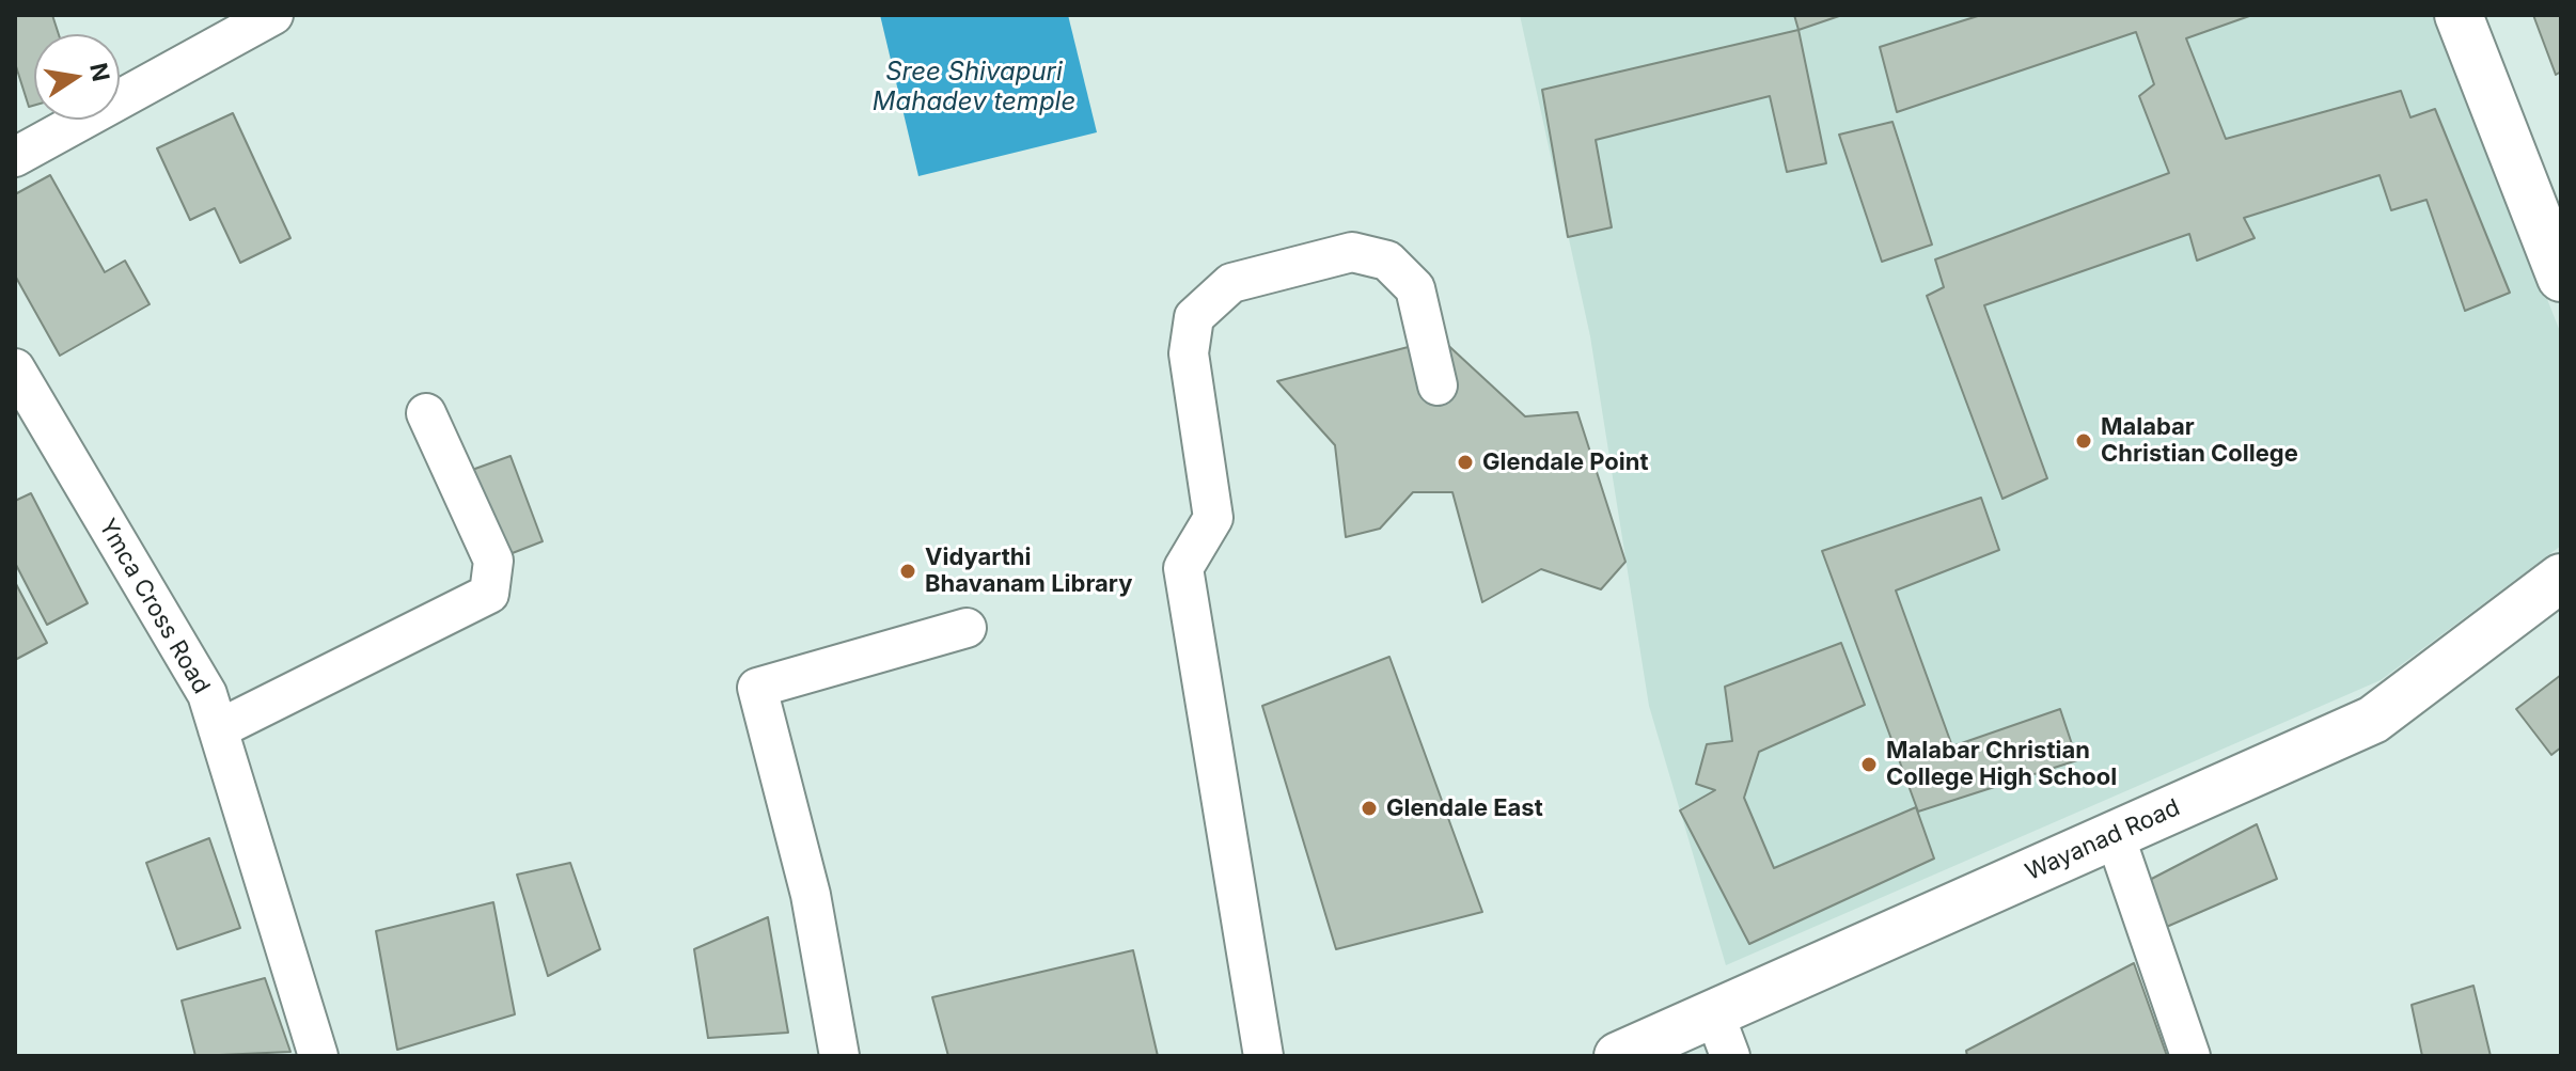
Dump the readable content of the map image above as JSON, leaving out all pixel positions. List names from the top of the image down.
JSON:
{
  "streets": {
    "main road": ["Wayanad Road"],
    "street": ["Ymca Cross Road"]
  },
  "water": ["Sree Shivapuri Mahadev temple"],
  "places": [
    "Malabar Christian College",
    "Glendale Point",
    "Vidyarthi Bhavanam Library",
    "Malabar Christian College High School",
    "Glendale East"
  ],
  "north": "right"
}
